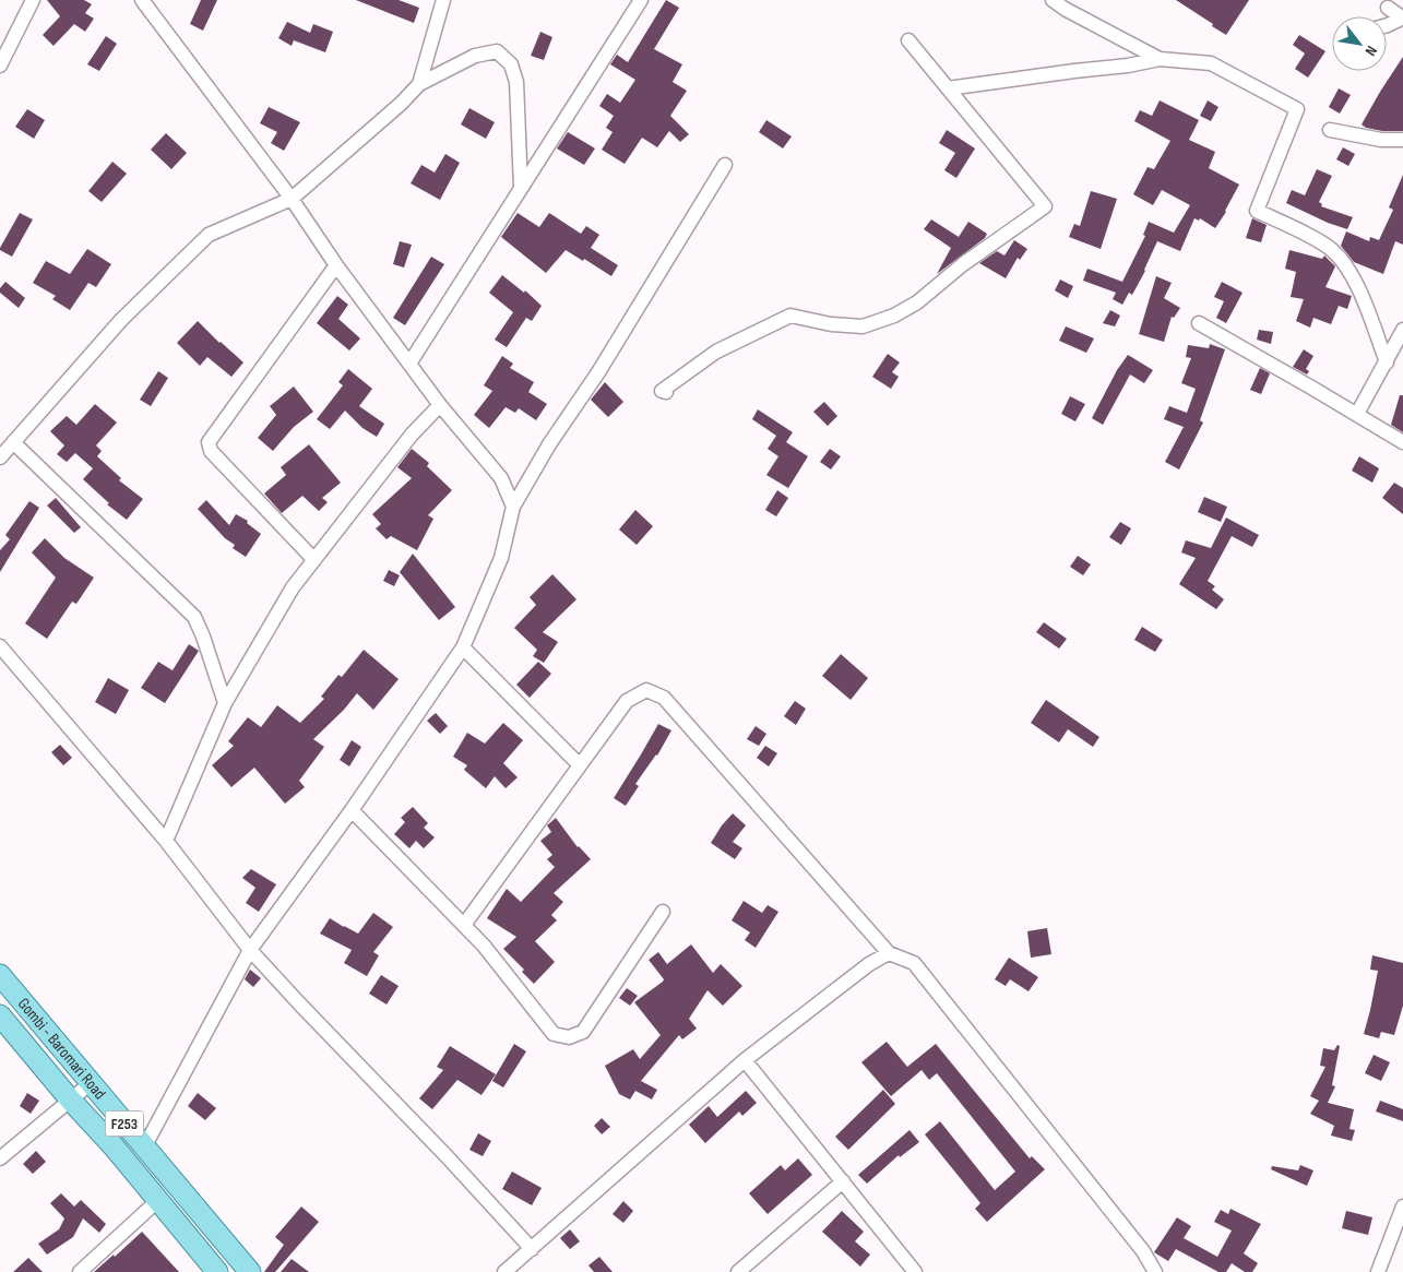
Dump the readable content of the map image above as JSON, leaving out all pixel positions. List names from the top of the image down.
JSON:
{
  "streets": {
    "main road": ["Gombi - Baromari Road", "F253"]
  },
  "north": "bottom right"
}
